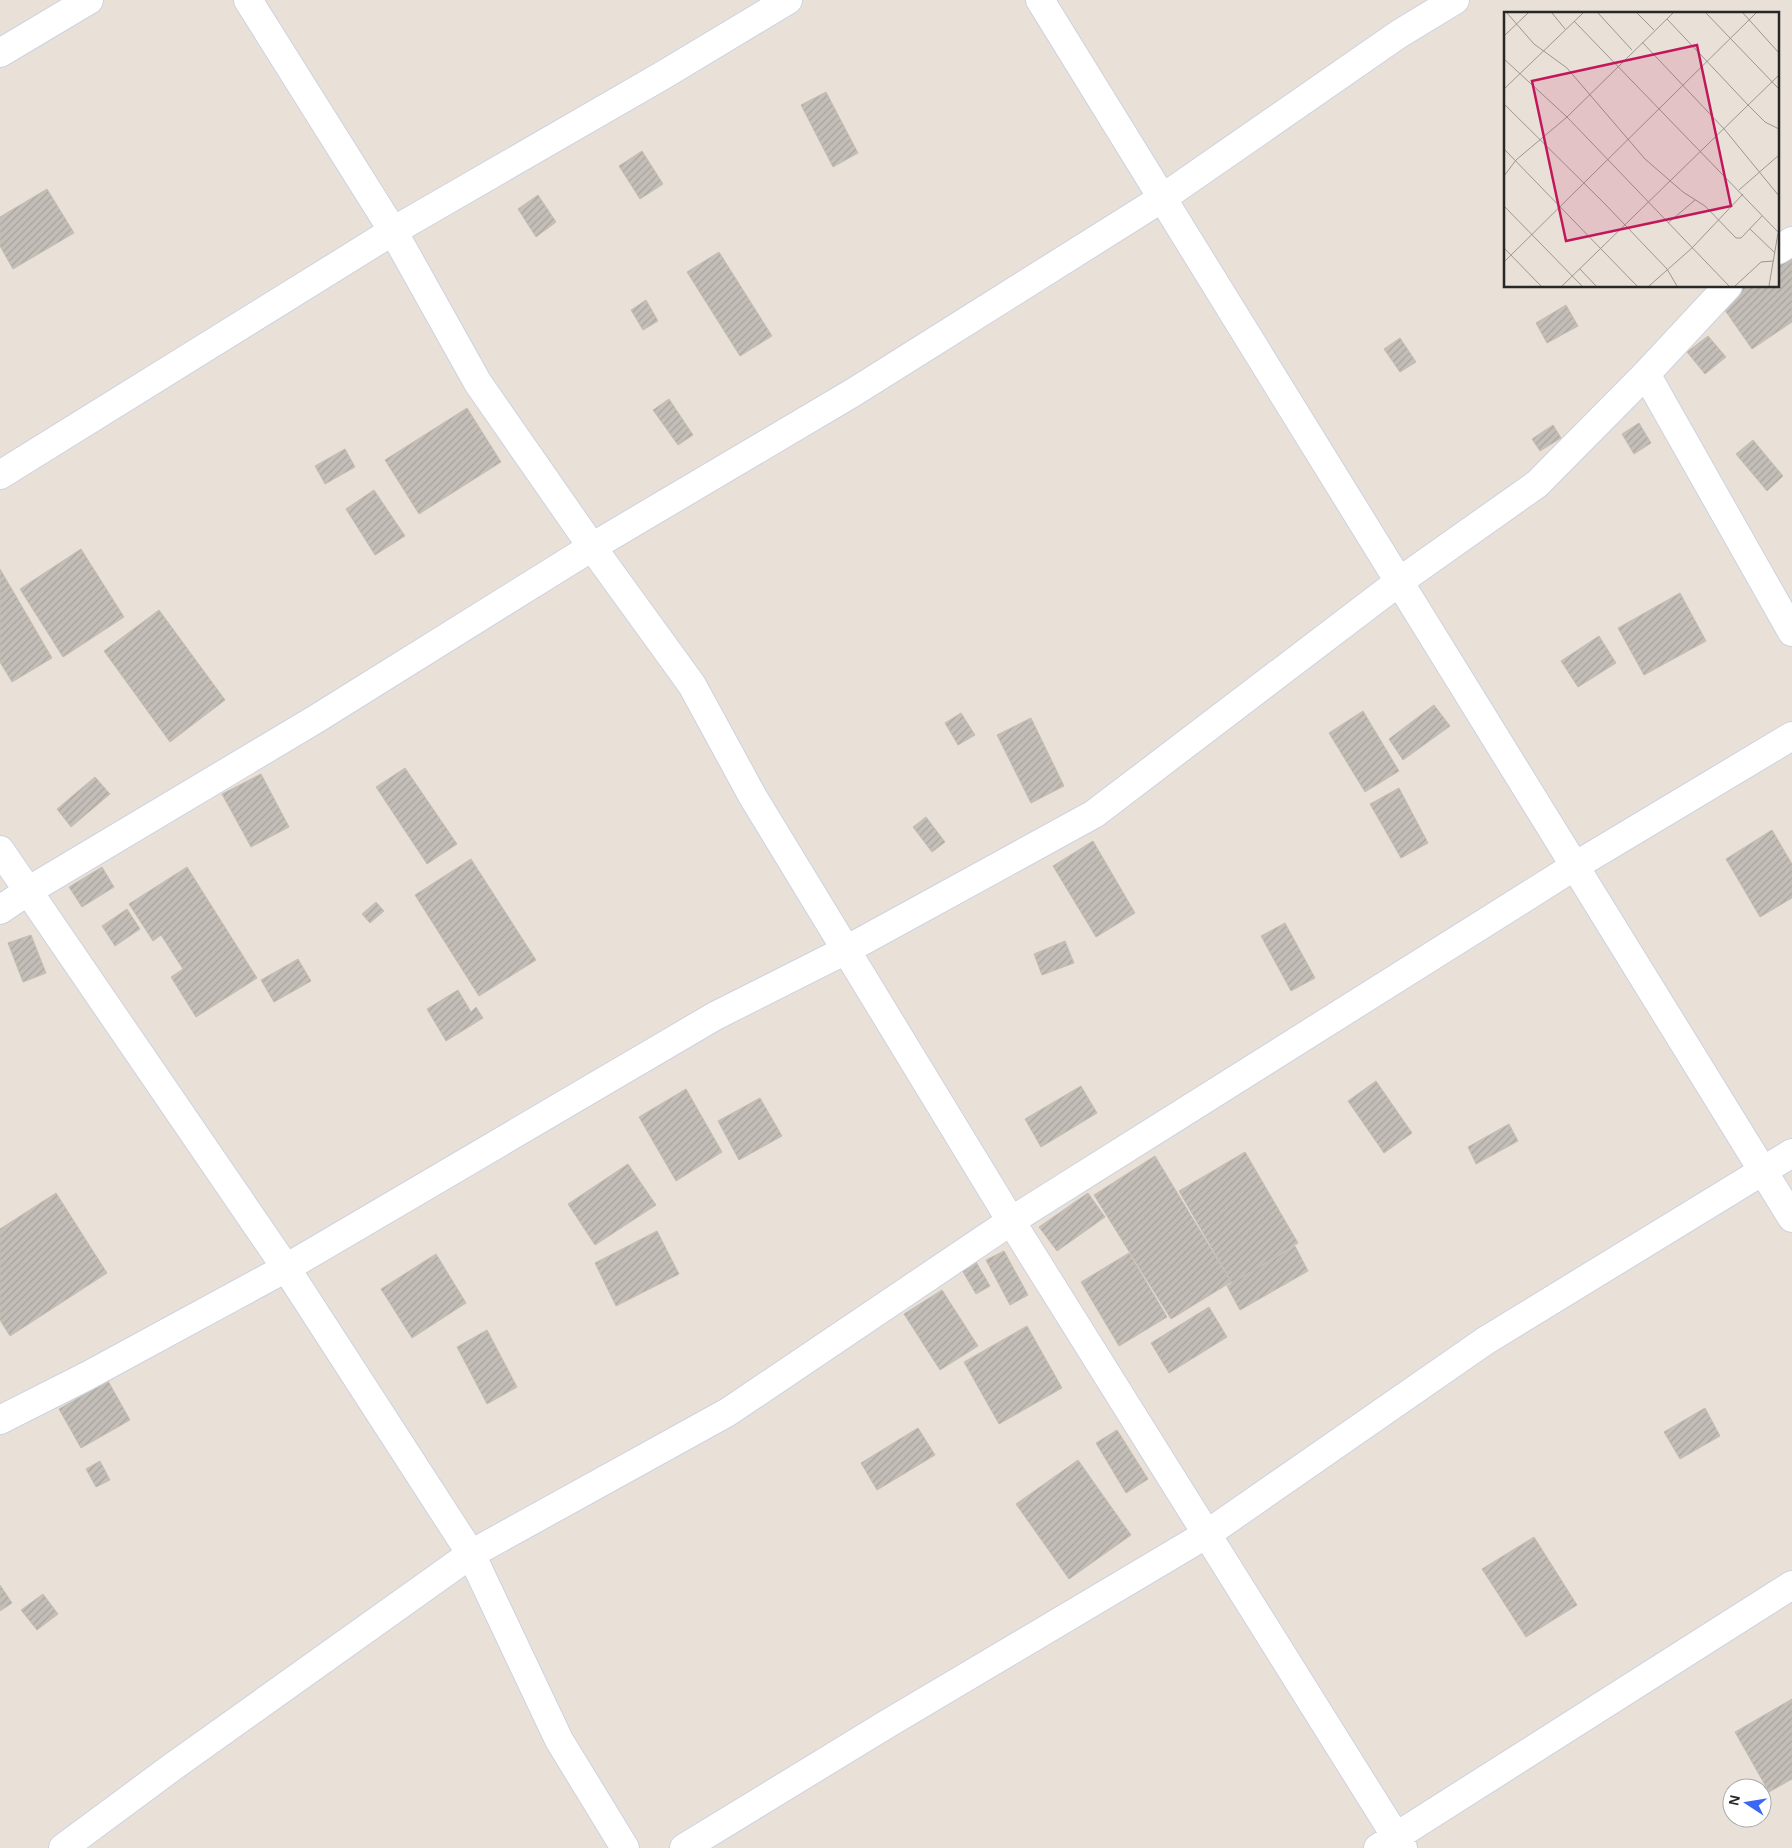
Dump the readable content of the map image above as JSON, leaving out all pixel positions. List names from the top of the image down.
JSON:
{
  "north": "left"
}
